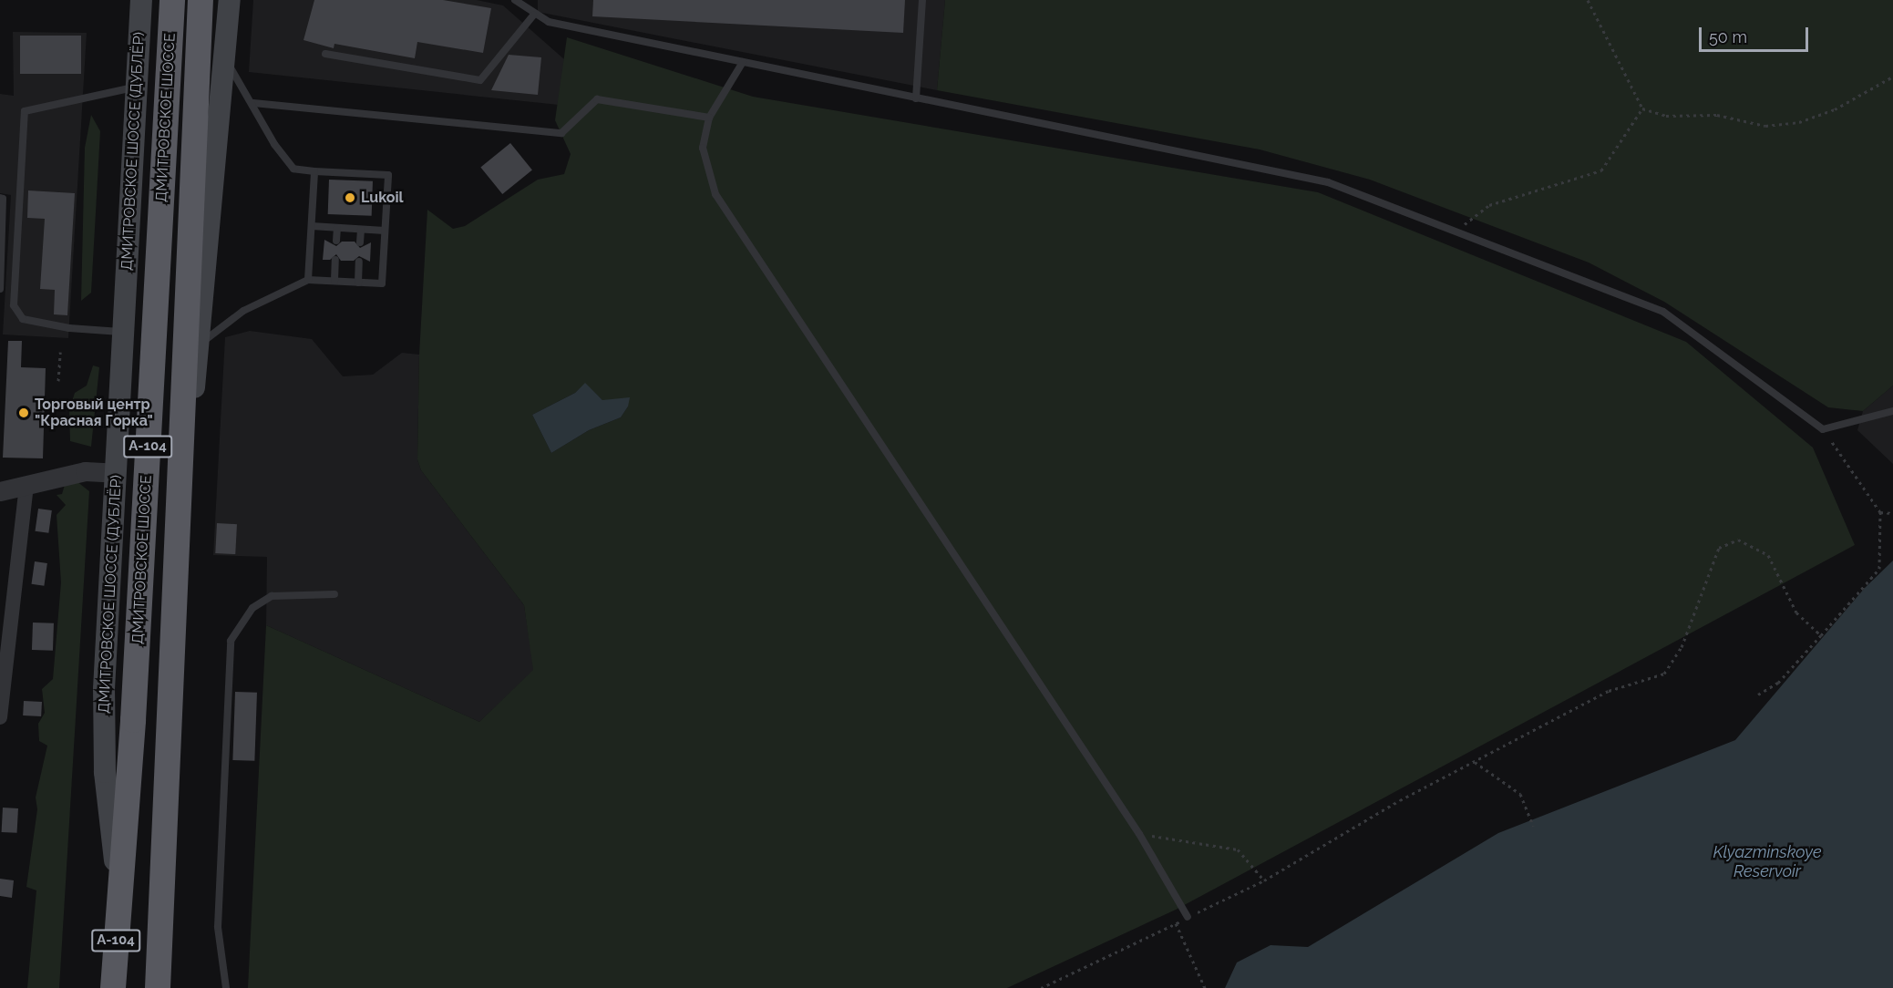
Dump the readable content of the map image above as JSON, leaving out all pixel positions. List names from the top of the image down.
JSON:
{
  "streets": {
    "highway": ["ДМИТРОВСКОЕ ШОССЕ", "А-104"],
    "main road": ["ДМИТРОВСКОЕ ШОССЕ (ДУБЛЁР)"]
  },
  "crossings": [
    ["ДМИТРОВСКОЕ ШОССЕ", "ДМИТРОВСКОЕ ШОССЕ (ДУБЛЁР)"]
  ],
  "water": ["Klyazminskoye Reservoir"],
  "places": ["Lukoil", "Торговый центр \"Красная Горка\""],
  "scale_bar": "50 m"
}
